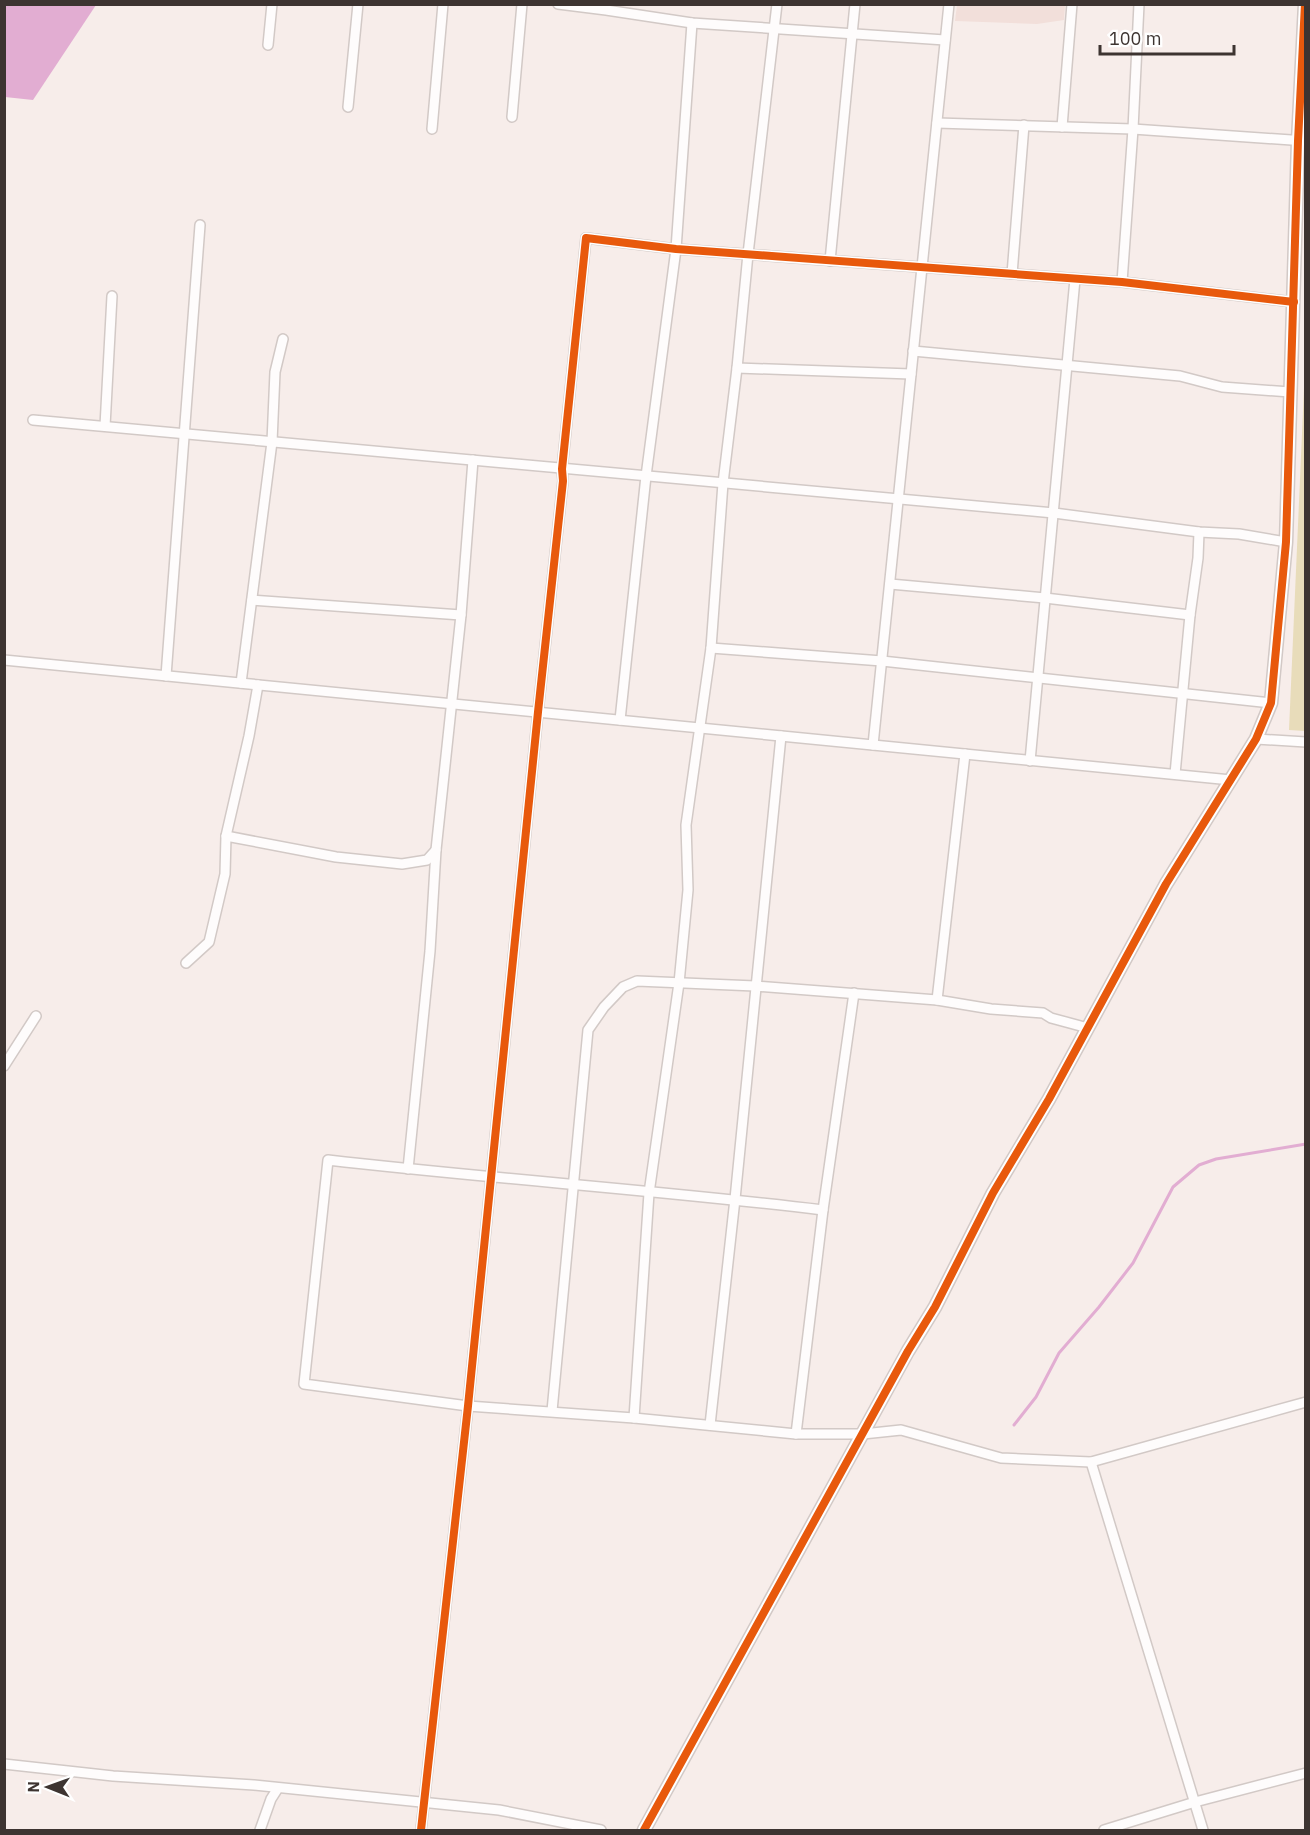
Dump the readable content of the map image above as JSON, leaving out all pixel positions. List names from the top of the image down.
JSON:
{
  "scale_bar": "100 m",
  "north": "left"
}
